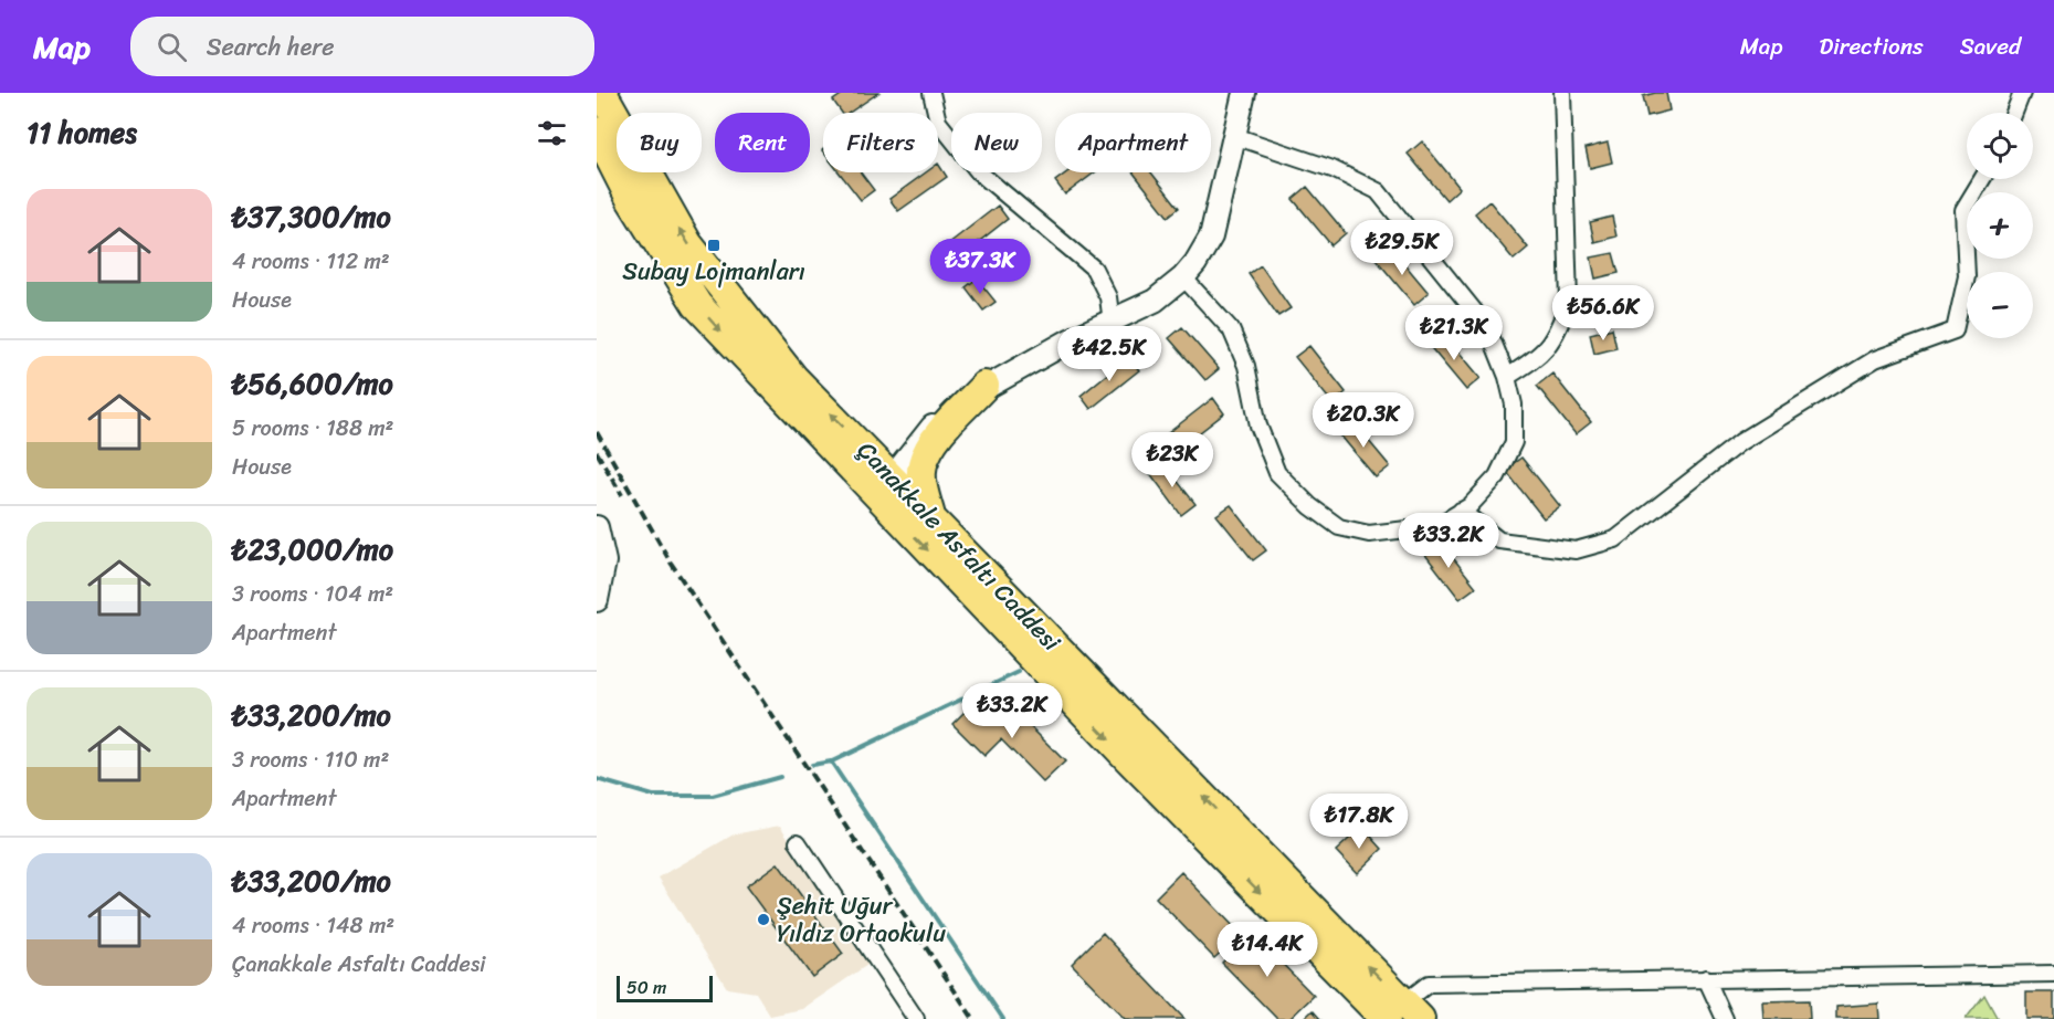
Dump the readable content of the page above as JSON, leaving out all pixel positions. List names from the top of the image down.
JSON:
{
  "streets": {
    "highway": ["Çanakkale Asfaltı Caddesi"]
  },
  "places": {
    "transit": ["Subay Lojmanları"],
    "other": ["Şehit Uğur Yıldız Ortaokulu"]
  },
  "scale_bar": "50 m",
  "page": {
    "header": "Map",
    "search": "Search here",
    "nav": ["Map", "Directions", "Saved"],
    "heading": "11 homes",
    "map_buttons": ["+", "−"],
    "chip": [
      "Buy",
      "Rent",
      "Filters",
      "New",
      "Apartment"
    ],
    "list": [
      {
        "name": "₺37,300/mo",
        "note": "4 rooms · 112 m² · House"
      },
      {
        "name": "₺56,600/mo",
        "note": "5 rooms · 188 m² · House"
      },
      {
        "name": "₺23,000/mo",
        "note": "3 rooms · 104 m² · Apartment"
      },
      {
        "name": "₺33,200/mo",
        "note": "3 rooms · 110 m² · Apartment"
      },
      {
        "name": "₺33,200/mo",
        "note": "4 rooms · 148 m² · Çanakkale Asfaltı Caddesi"
      }
    ],
    "price": [
      "₺29.5K",
      "₺37.3K",
      "₺56.6K",
      "₺21.3K",
      "₺42.5K",
      "₺20.3K",
      "₺23K",
      "₺33.2K",
      "₺33.2K",
      "₺17.8K",
      "₺14.4K"
    ],
    "scale": "50 m"
  }
}
